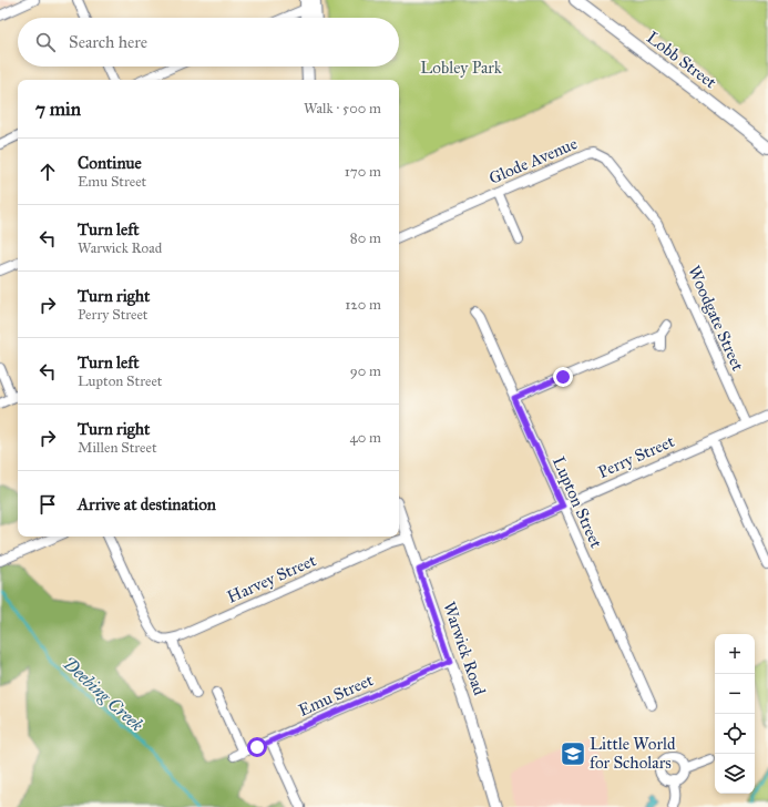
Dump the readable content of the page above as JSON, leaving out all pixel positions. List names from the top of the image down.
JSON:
{
  "streets": {
    "main road": ["Lobb Street", "Warwick Road"],
    "street": [
      "Glode Avenue",
      "Woodgate Street",
      "Perry Street",
      "Lupton Street",
      "Harvey Street",
      "Emu Street"
    ]
  },
  "crossings": [
    ["Glode Avenue", "Woodgate Street"],
    ["Woodgate Street", "Perry Street"],
    ["Perry Street", "Lupton Street"],
    ["Perry Street", "Warwick Road"],
    ["Harvey Street", "Warwick Road"],
    ["Warwick Road", "Emu Street"]
  ],
  "water": ["Deebing Creek"],
  "parks": ["Lobley Park"],
  "places": {
    "school or university": ["Little World for Scholars"]
  },
  "page": {
    "search": "Search here",
    "heading": ["7 min", "Walk · 500 m"],
    "list": [
      ["Continue", "Emu Street", "170 m"],
      ["Turn left", "Warwick Road", "80 m"],
      ["Turn right", "Perry Street", "120 m"],
      ["Turn left", "Lupton Street", "90 m"],
      ["Turn right", "Millen Street", "40 m"],
      "Arrive at destination"
    ],
    "map_buttons": ["+", "−"]
  }
}
